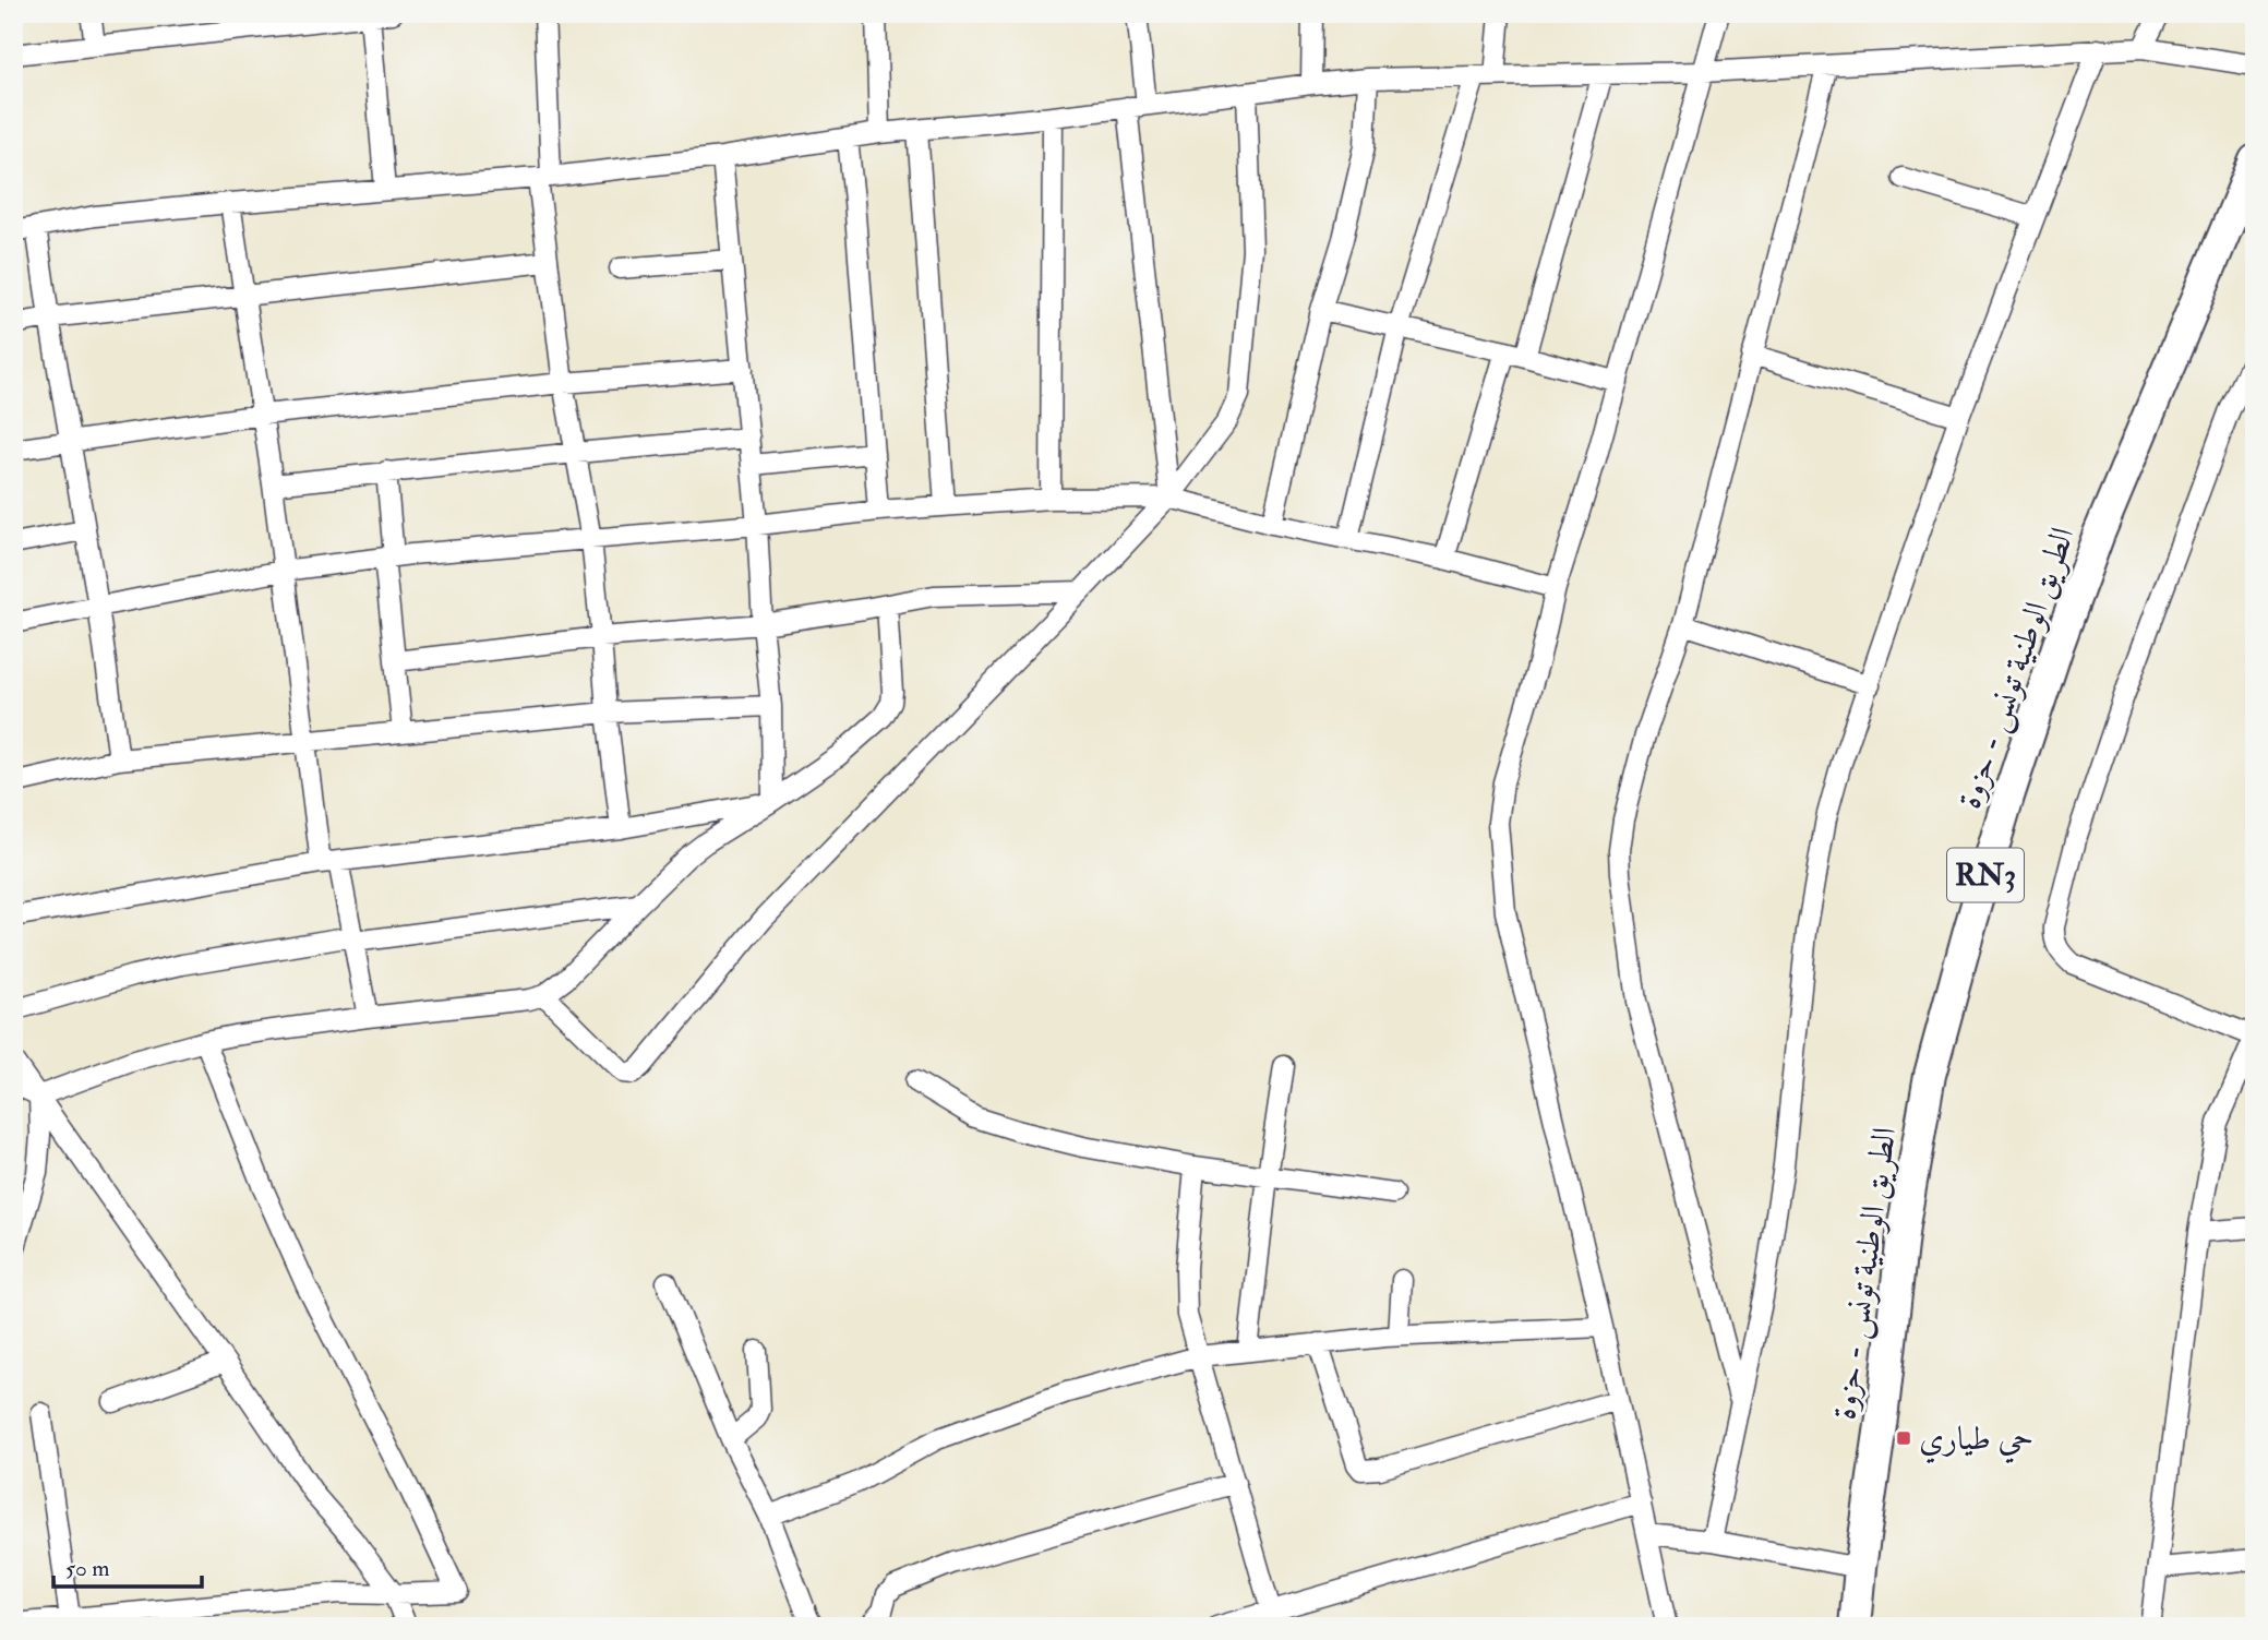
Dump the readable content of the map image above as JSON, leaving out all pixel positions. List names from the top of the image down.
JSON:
{
  "streets": {
    "main road": ["الطريق الوطنية تونس - حزوة", "RN3"]
  },
  "places": {
    "transit": ["حي طياري"]
  },
  "scale_bar": "50 m"
}
